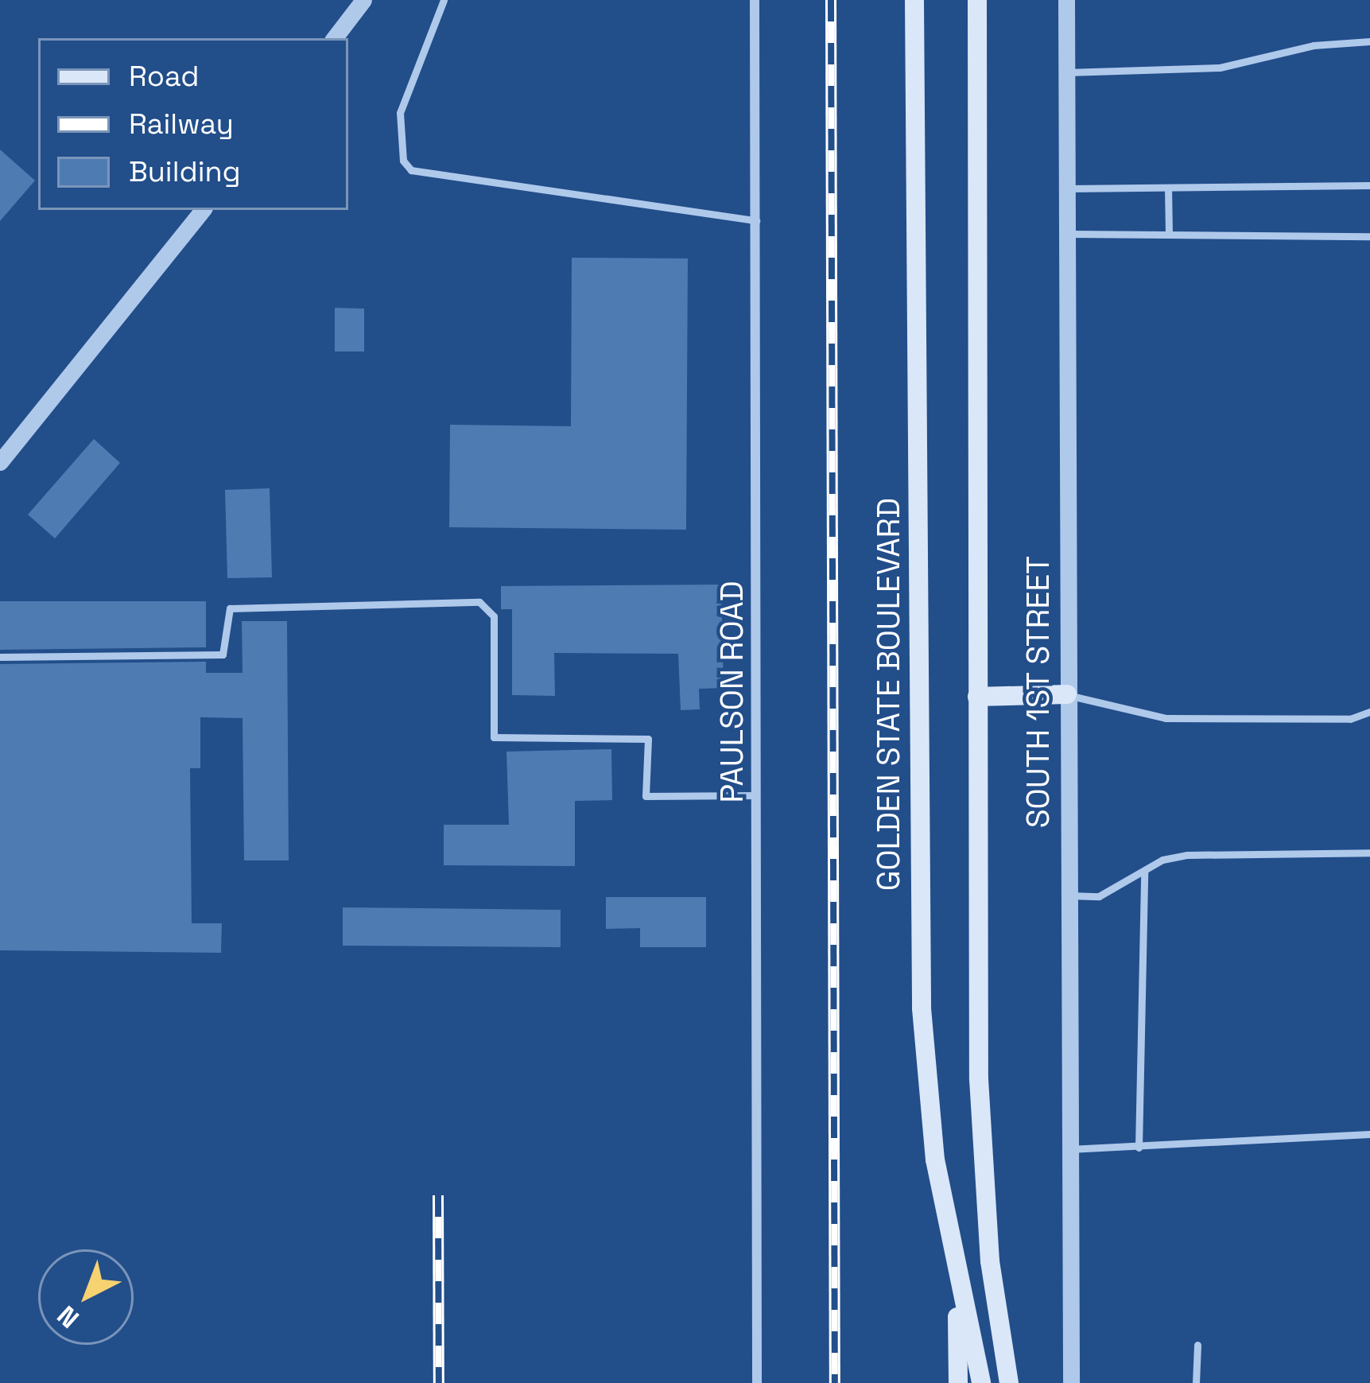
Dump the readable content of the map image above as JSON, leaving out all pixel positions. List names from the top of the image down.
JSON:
{
  "streets": {
    "main road": ["GOLDEN STATE BOULEVARD"],
    "street": ["PAULSON ROAD", "SOUTH 1ST STREET"]
  },
  "legend": ["Road", "Railway", "Building"],
  "north": "bottom left"
}
